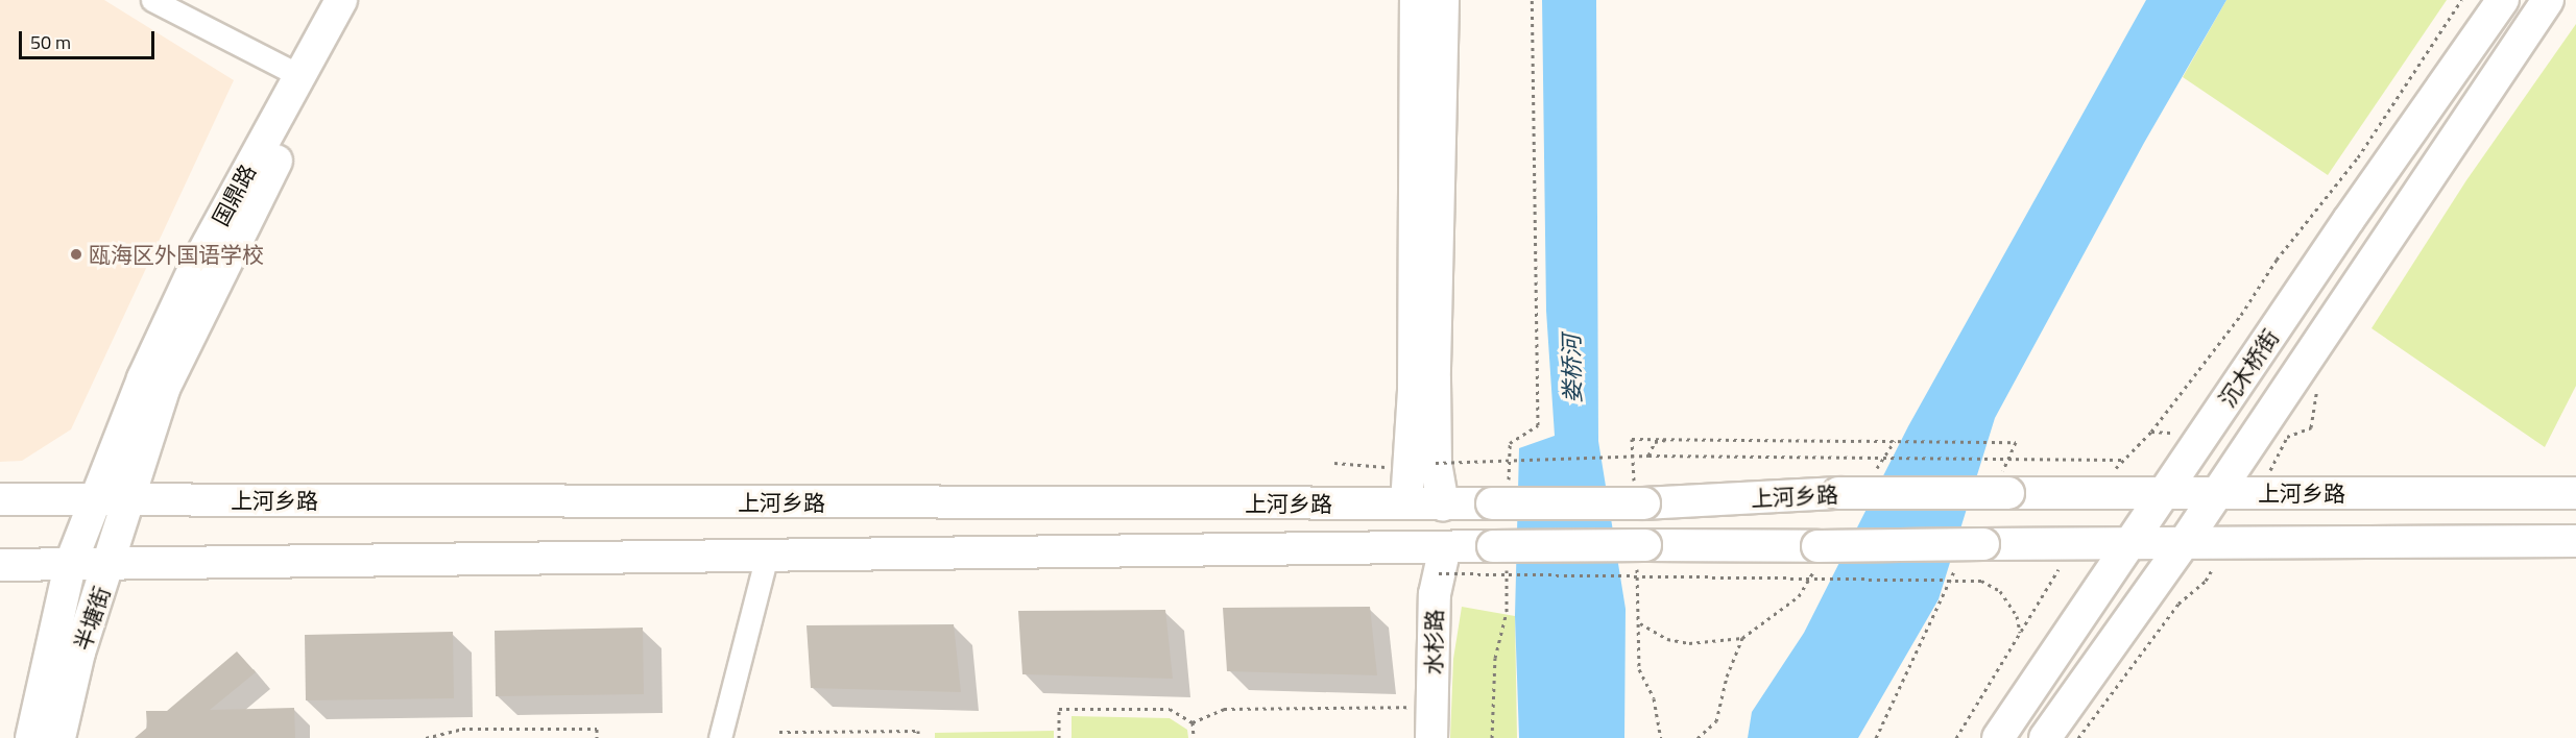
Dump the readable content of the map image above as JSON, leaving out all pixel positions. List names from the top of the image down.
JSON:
{
  "streets": {
    "main road": [
      "国鼎路",
      "沉木桥街",
      "上河乡路",
      "半塘街",
      "水杉路"
    ]
  },
  "crossings": [
    ["国鼎路", "上河乡路"],
    ["国鼎路", "半塘街"],
    ["沉木桥街", "上河乡路"],
    ["上河乡路", "半塘街"],
    ["上河乡路", "水杉路"]
  ],
  "water": ["娄桥河"],
  "places": ["瓯海区外国语学校"],
  "scale_bar": "50 m"
}
